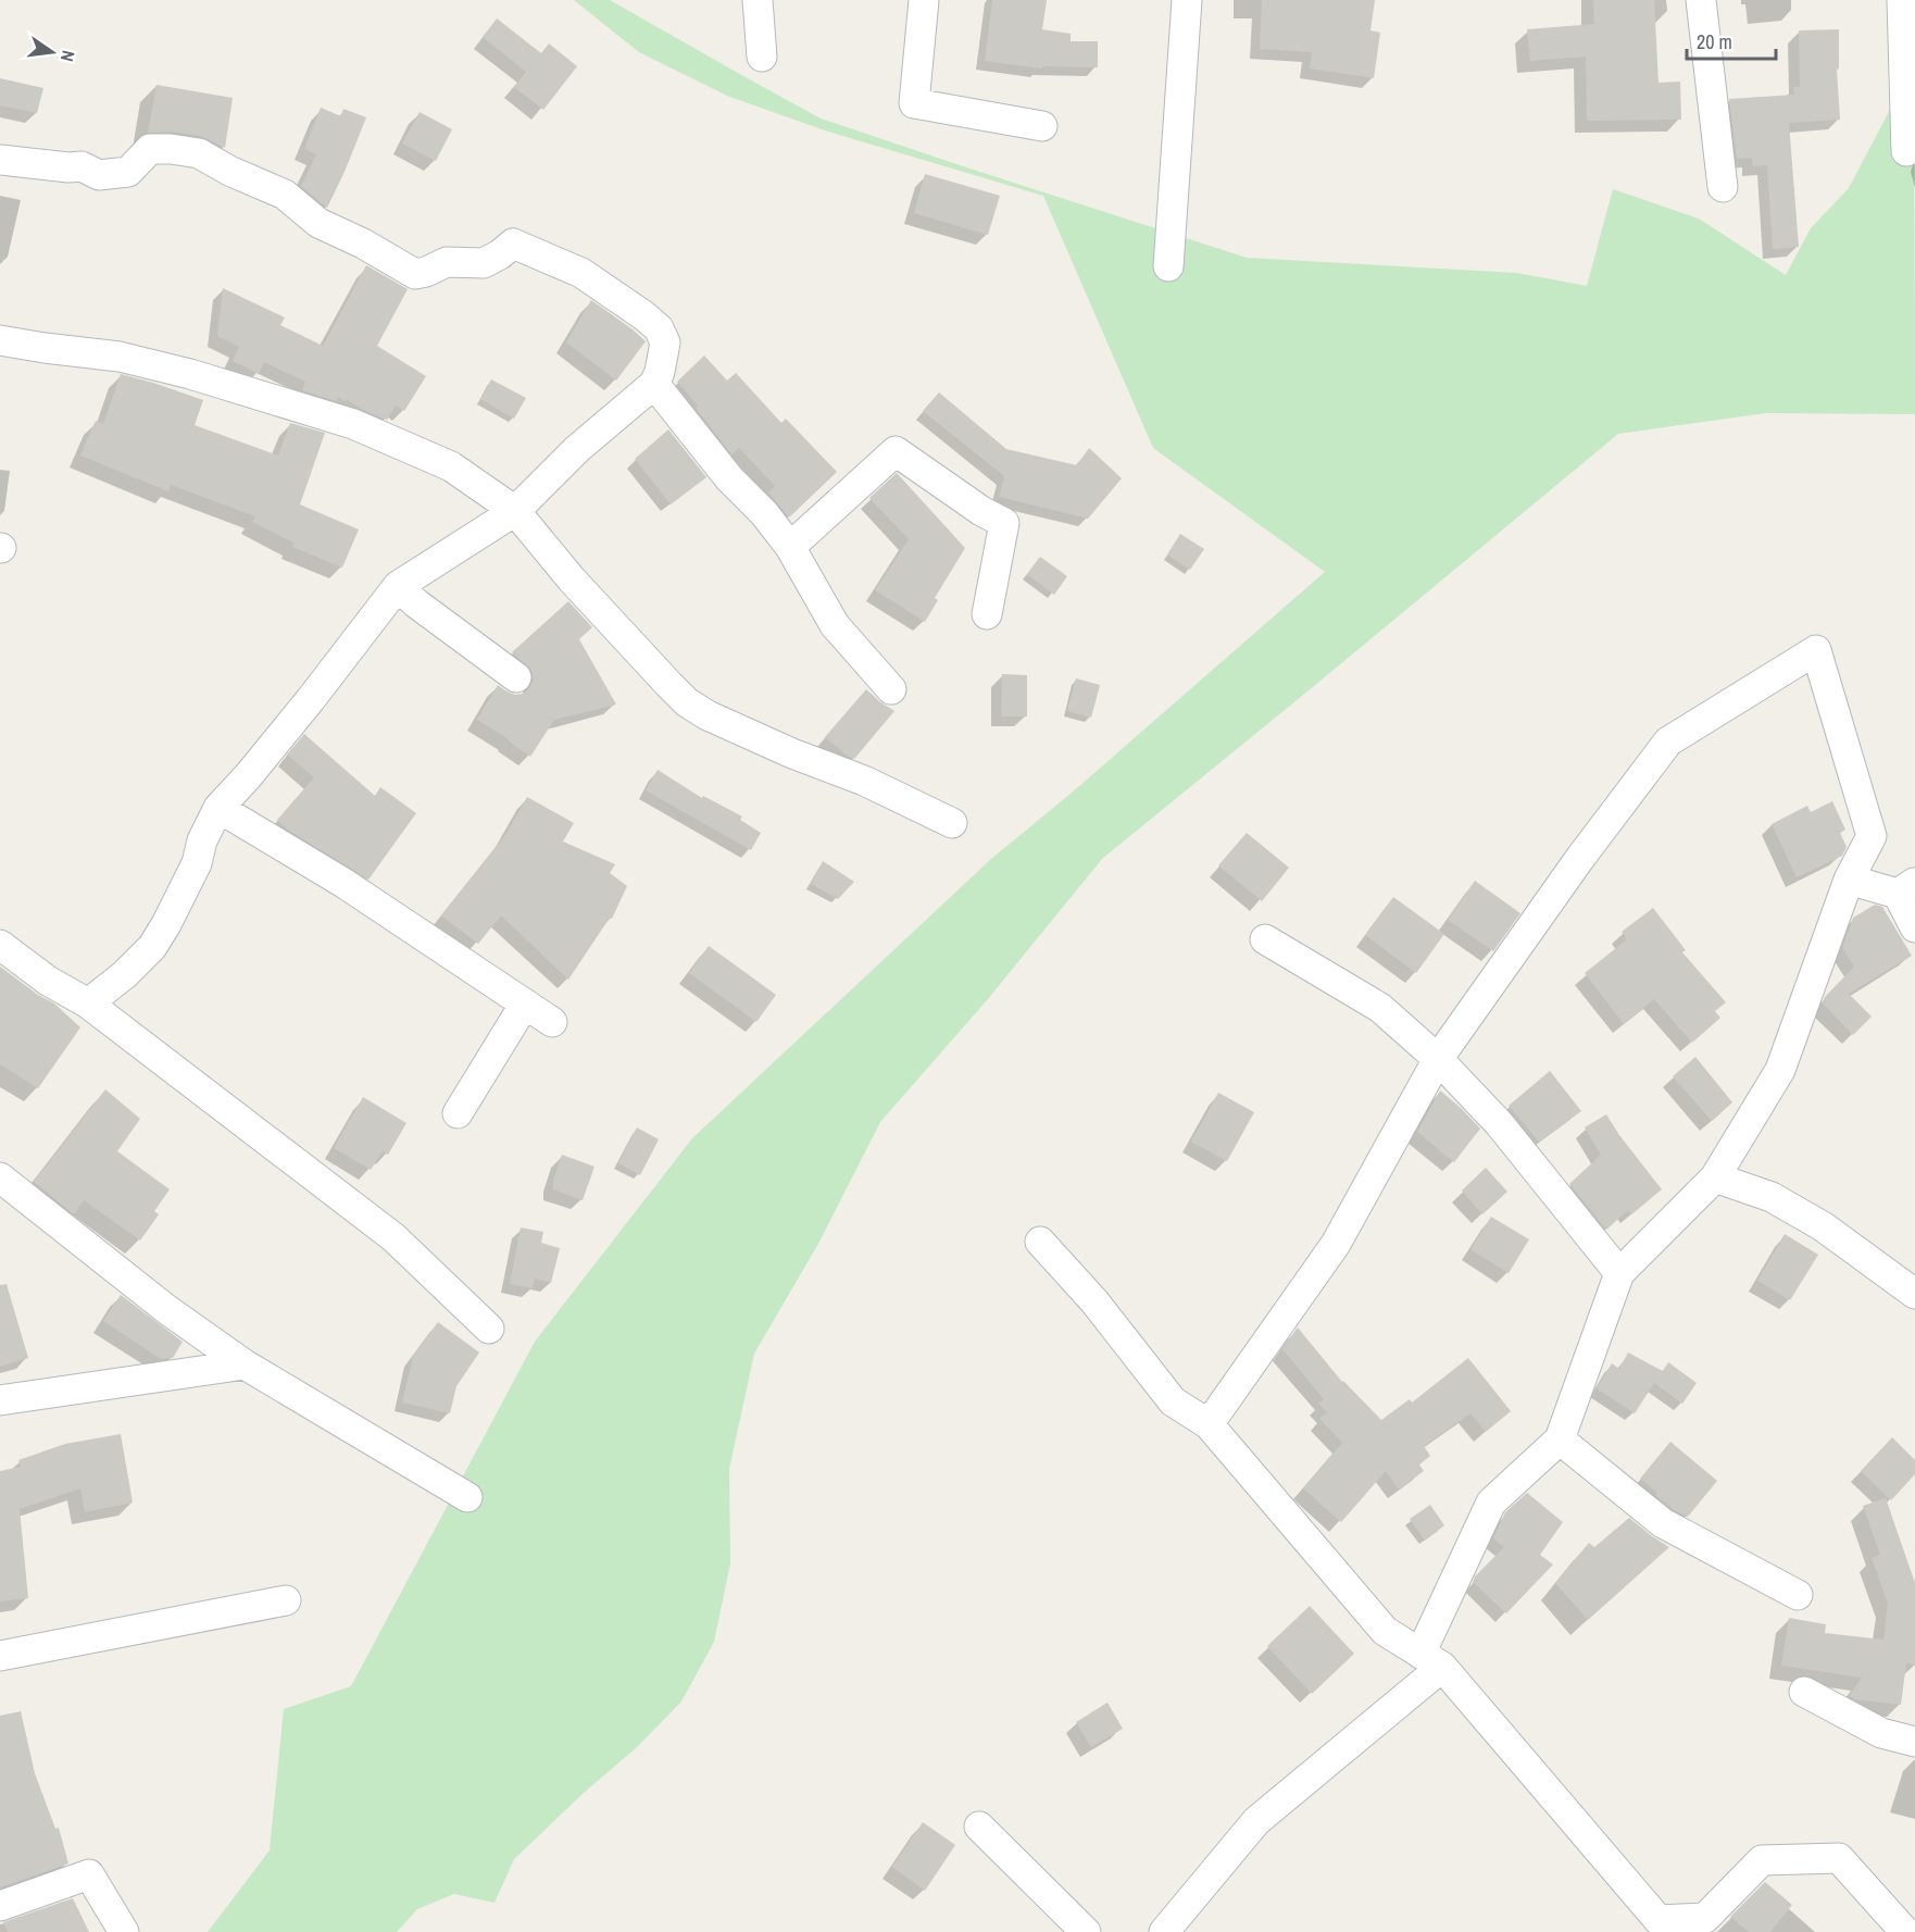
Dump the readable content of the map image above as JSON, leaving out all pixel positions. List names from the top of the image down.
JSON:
{
  "scale_bar": "20 m",
  "north": "right"
}
